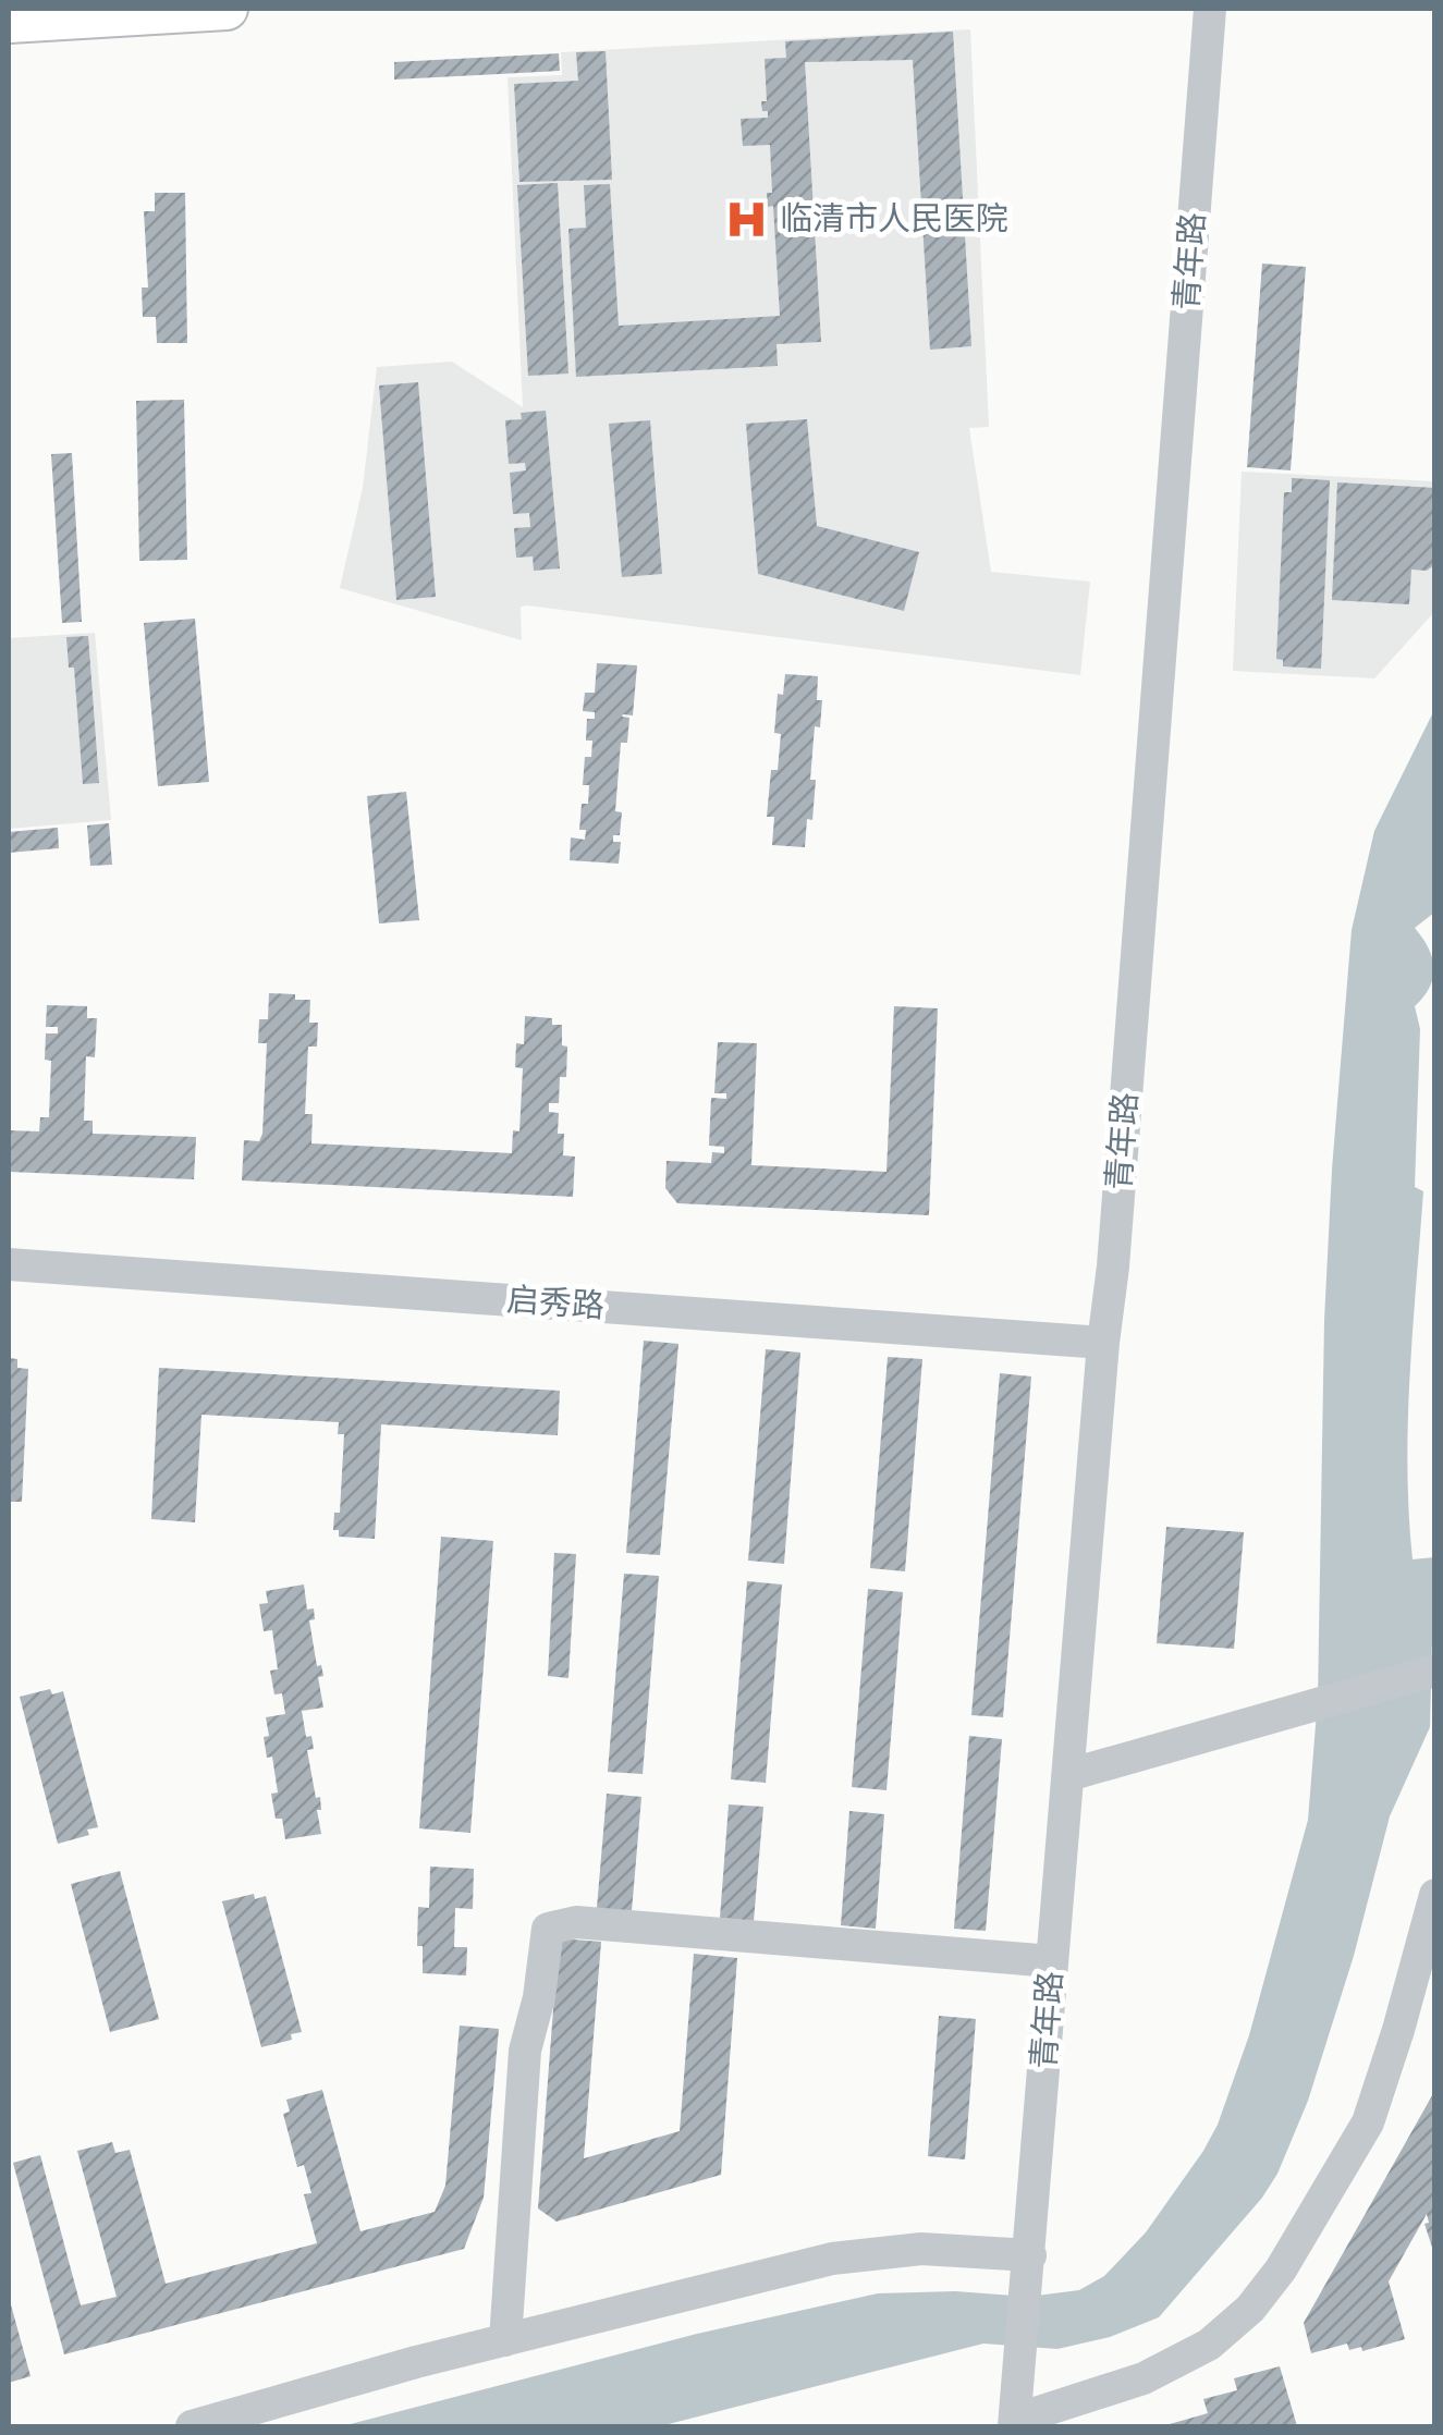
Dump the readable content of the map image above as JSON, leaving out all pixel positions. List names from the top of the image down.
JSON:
{
  "streets": {
    "street": ["青年路", "启秀路"]
  },
  "crossings": [
    ["青年路", "启秀路"]
  ],
  "places": {
    "hospital": ["临清市人民医院"]
  }
}
